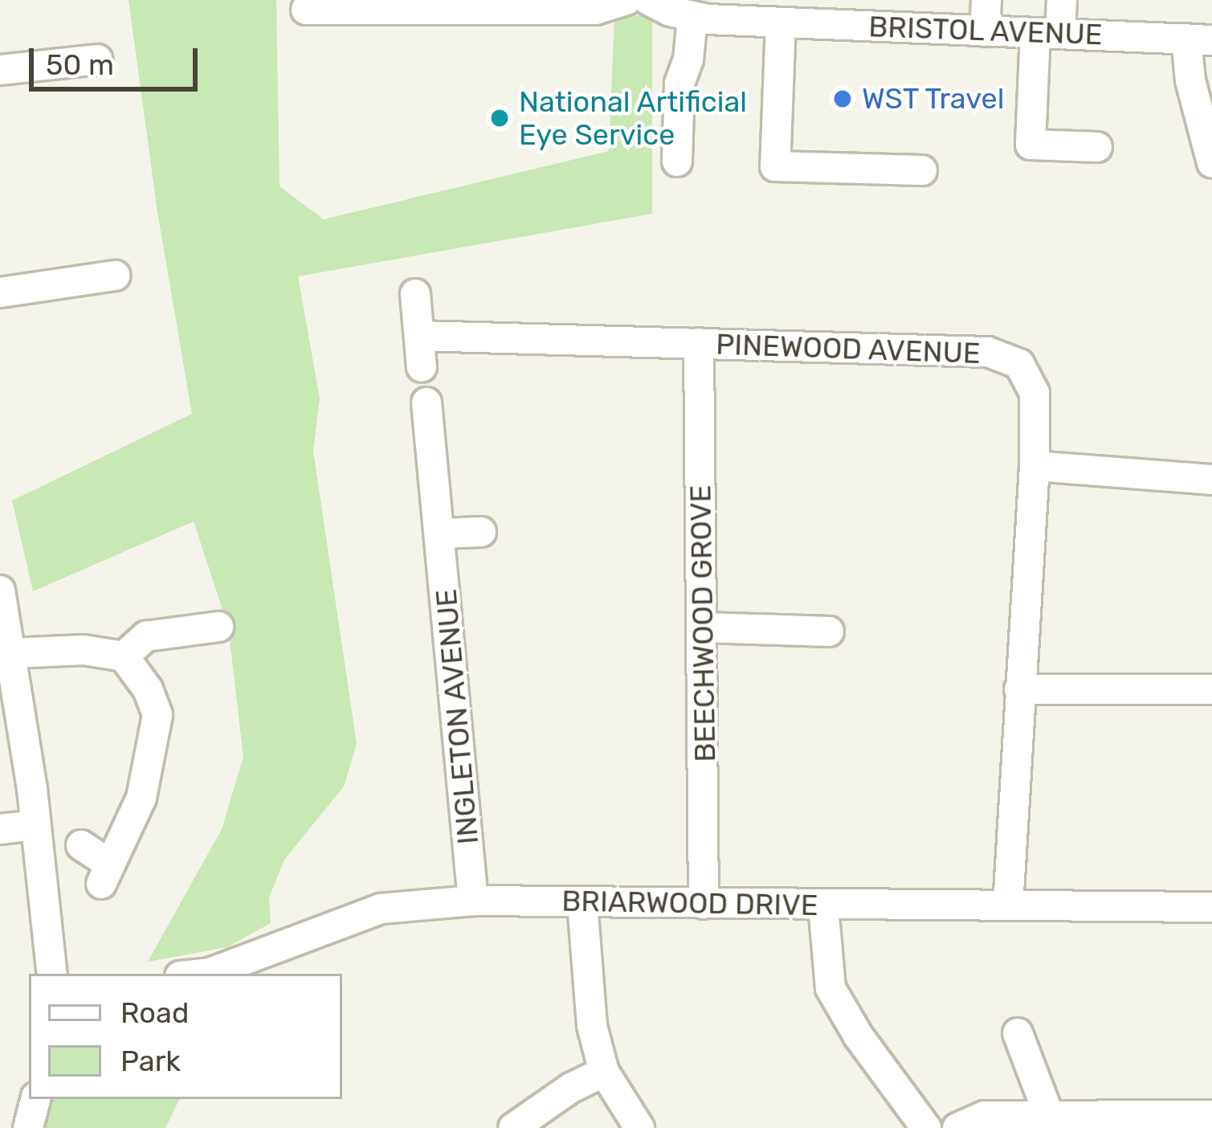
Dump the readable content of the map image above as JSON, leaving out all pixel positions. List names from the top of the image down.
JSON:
{
  "streets": {
    "street": [
      "BRISTOL AVENUE",
      "PINEWOOD AVENUE",
      "BEECHWOOD GROVE",
      "INGLETON AVENUE",
      "BRIARWOOD DRIVE"
    ]
  },
  "crossings": [
    ["PINEWOOD AVENUE", "BEECHWOOD GROVE"],
    ["PINEWOOD AVENUE", "BRIARWOOD DRIVE"],
    ["BEECHWOOD GROVE", "BRIARWOOD DRIVE"],
    ["INGLETON AVENUE", "BRIARWOOD DRIVE"]
  ],
  "places": ["WST Travel", "National Artificial Eye Service"],
  "legend": ["Road", "Park"],
  "scale_bar": "50 m"
}
